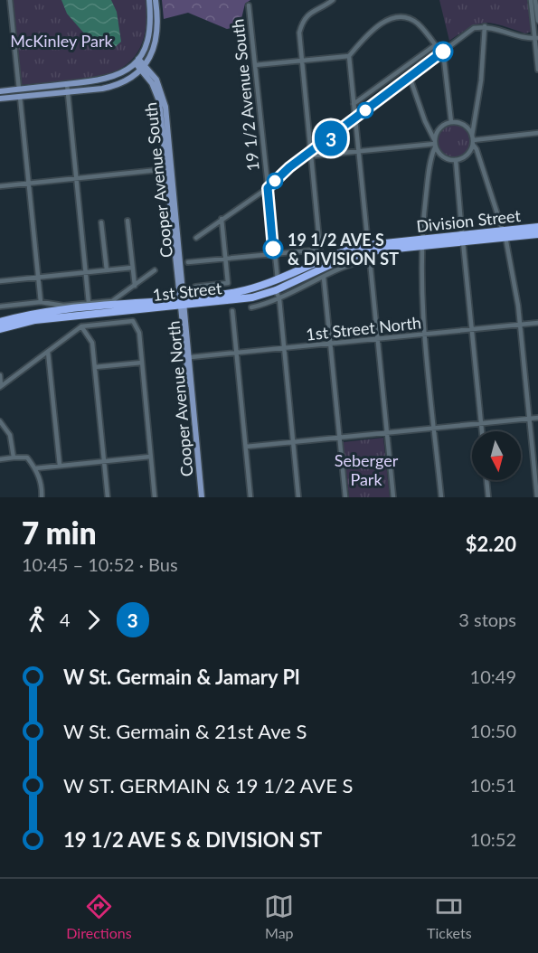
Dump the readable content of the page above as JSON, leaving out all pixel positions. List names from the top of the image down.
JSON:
{
  "streets": {
    "highway": ["Division Street", "1st Street"],
    "main road": ["Cooper Avenue South", "Cooper Avenue North"],
    "street": ["19 1/2 Avenue South", "1st Street North"]
  },
  "crossings": [
    ["19 1/2 Avenue South", "1st Street"],
    ["Cooper Avenue South", "1st Street"],
    ["Cooper Avenue South", "Cooper Avenue North"],
    ["Division Street", "1st Street"],
    ["1st Street", "Cooper Avenue North"],
    ["1st Street North", "Cooper Avenue North"]
  ],
  "parks": ["McKinley Park", "Seberger Park"],
  "places": ["19 1/2 AVE S & DIVISION ST"],
  "lines": ["bus line 3"],
  "north": "bottom",
  "page": {
    "on_map": "3",
    "heading": ["7 min", "10:45 – 10:52 · Bus", "$2.20"],
    "legs": ["4", "3", "3 stops"],
    "list": [
      {
        "name": "W St. Germain & Jamary Pl",
        "value": "10:49"
      },
      {
        "name": "W St. Germain & 21st Ave S",
        "value": "10:50"
      },
      {
        "name": "W ST. GERMAIN & 19 1/2 AVE S",
        "value": "10:51"
      },
      {
        "name": "19 1/2 AVE S & DIVISION ST",
        "value": "10:52"
      }
    ],
    "tabs": ["Directions", "Map", "Tickets"]
  }
}
